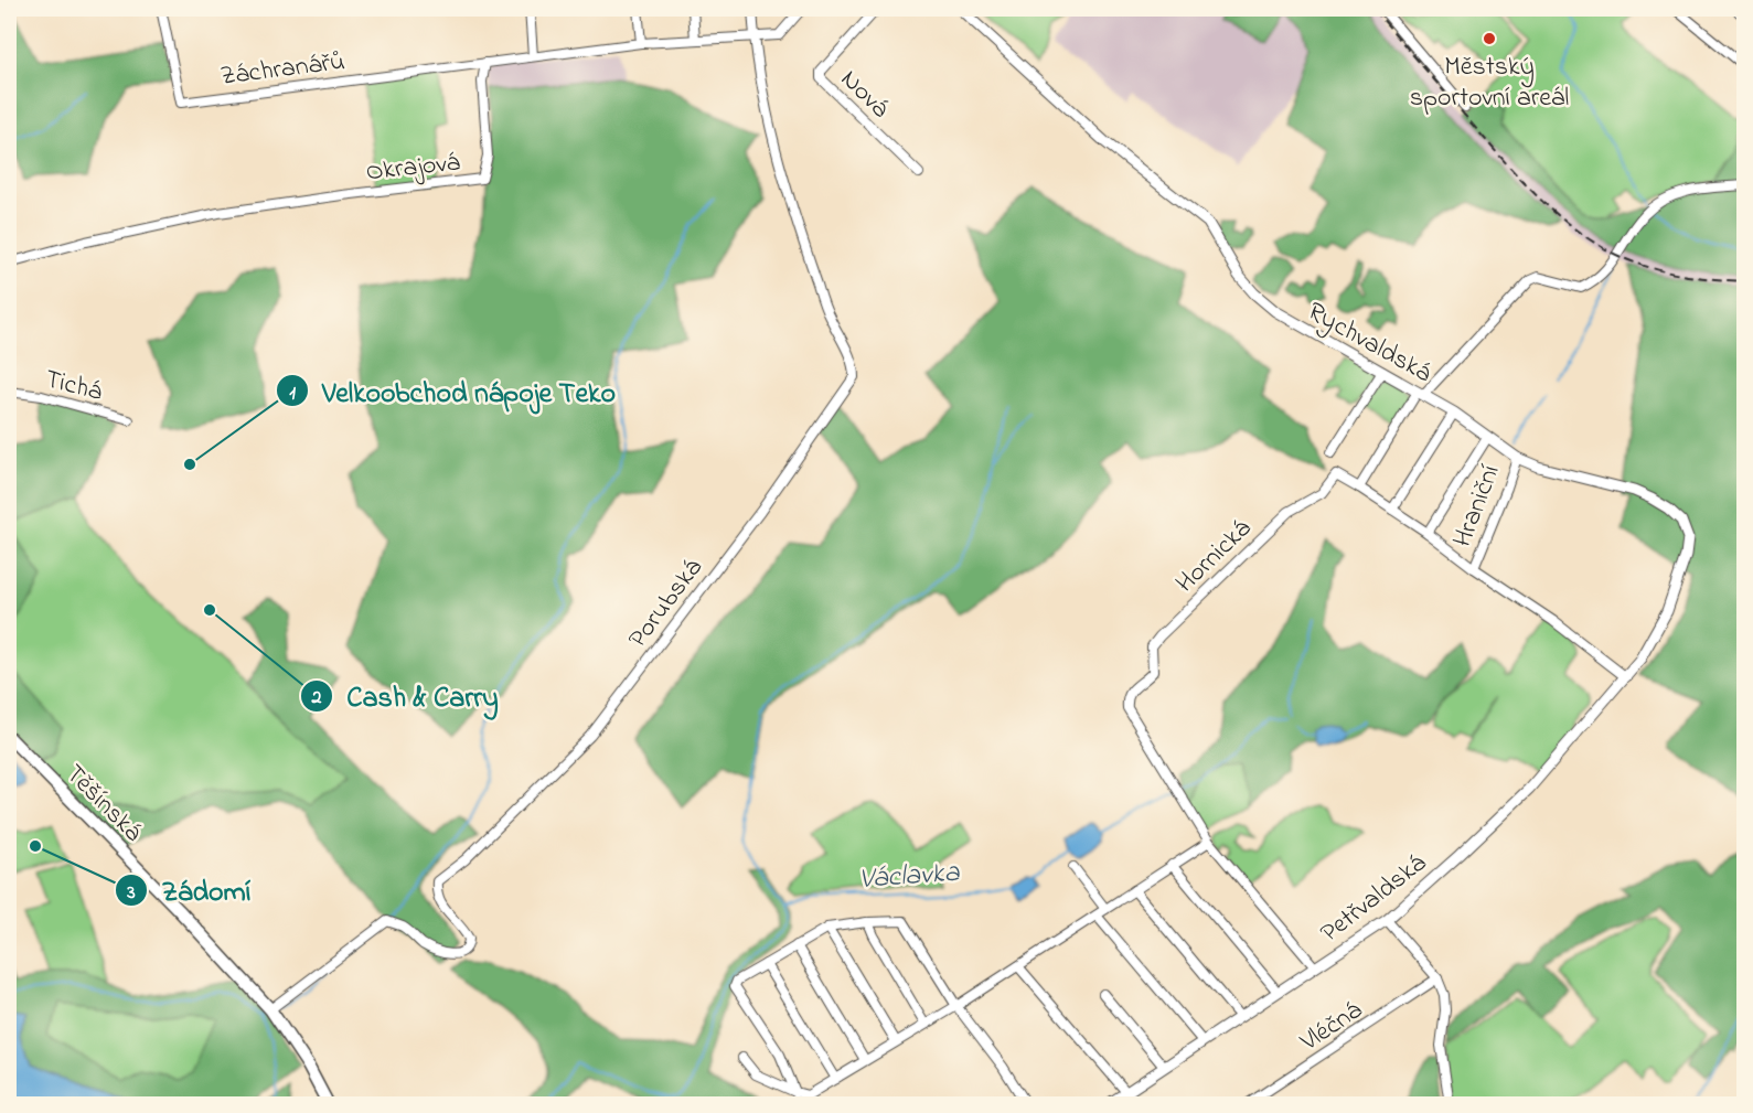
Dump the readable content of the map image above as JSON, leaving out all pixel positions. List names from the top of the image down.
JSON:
{
  "streets": {
    "main road": ["Těšínská"],
    "street": [
      "Záchranářů",
      "Nová",
      "Okrajová",
      "Rychvaldská",
      "Tichá",
      "Hraniční",
      "Hornická",
      "Porubská",
      "Petřvaldská",
      "Vléčná"
    ]
  },
  "crossings": [
    ["Záchranářů", "Okrajová"],
    ["Rychvaldská", "Hraniční"],
    ["Rychvaldská", "Hornická"],
    ["Rychvaldská", "Petřvaldská"],
    ["Hraniční", "Hornická"],
    ["Hornická", "Petřvaldská"],
    ["Porubská", "Těšínská"]
  ],
  "water": ["Václavka"],
  "places": [
    "Městský sportovní areál",
    "Velkoobchod nápoje Teko",
    "Cash & Carry",
    "Zádomí"
  ]
}
